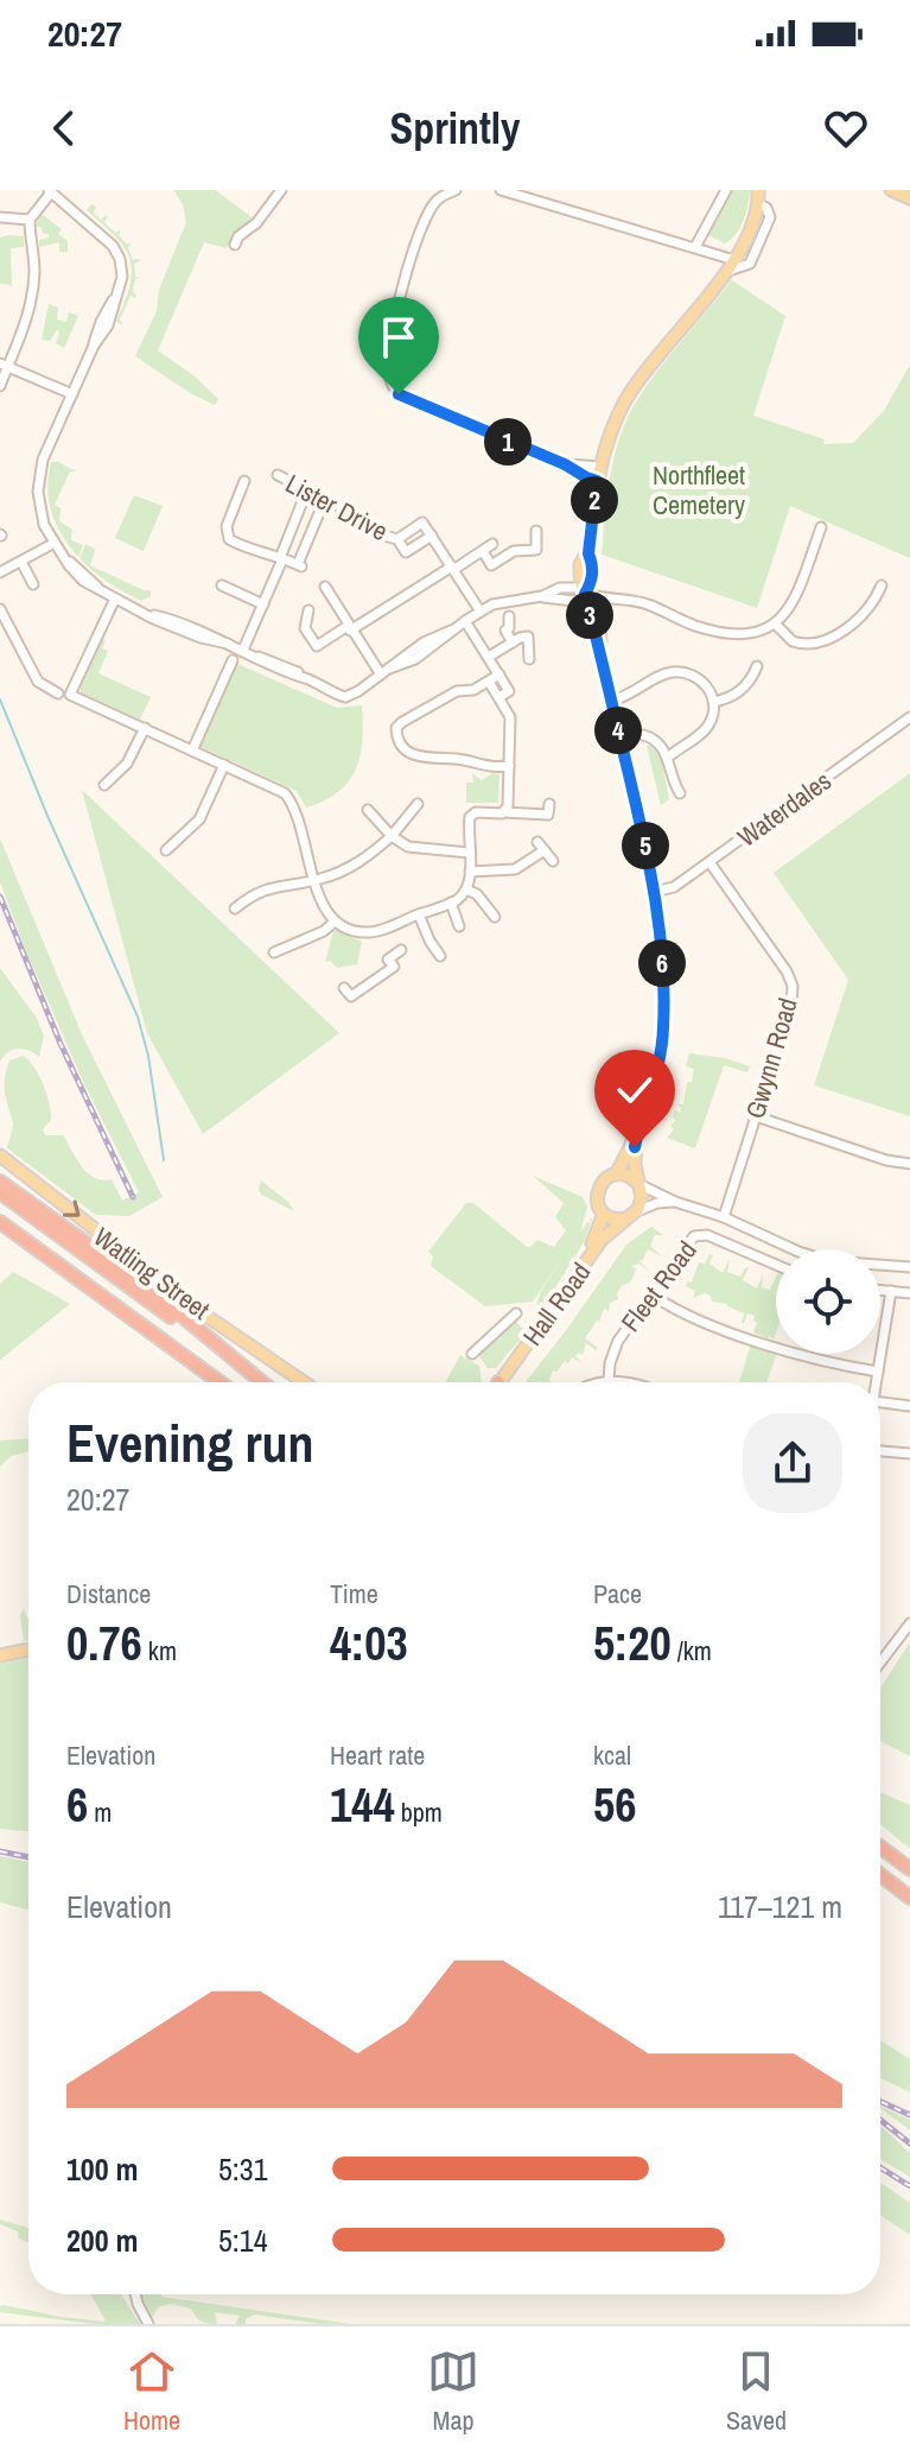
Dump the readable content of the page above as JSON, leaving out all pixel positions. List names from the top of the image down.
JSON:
{
  "streets": {
    "highway": ["Watling Street"],
    "main road": ["Hall Road"],
    "street": [
      "Lister Drive",
      "Waterdales",
      "Gwynn Road",
      "Fleet Road"
    ]
  },
  "crossings": [
    ["Waterdales", "Gwynn Road"]
  ],
  "parks": ["Northfleet Cemetery"],
  "page": {
    "status": "20:27",
    "header": "Sprintly",
    "pins": [
      "1",
      "2",
      "3",
      "4",
      "5",
      "6"
    ],
    "heading": ["Evening run", "20:27"],
    "stats": [
      ["Distance", "0.76 km"],
      ["Time", "4:03"],
      ["Pace", "5:20 /km"],
      ["Elevation", "6 m"],
      ["Heart rate", "144 bpm"],
      ["kcal", "56"]
    ],
    "chart": ["Elevation", "117–121 m"],
    "list": [
      {
        "name": "100 m",
        "note": "5:31"
      },
      {
        "name": "200 m",
        "note": "5:14"
      }
    ],
    "tabs": ["Home", "Map", "Saved"]
  }
}
